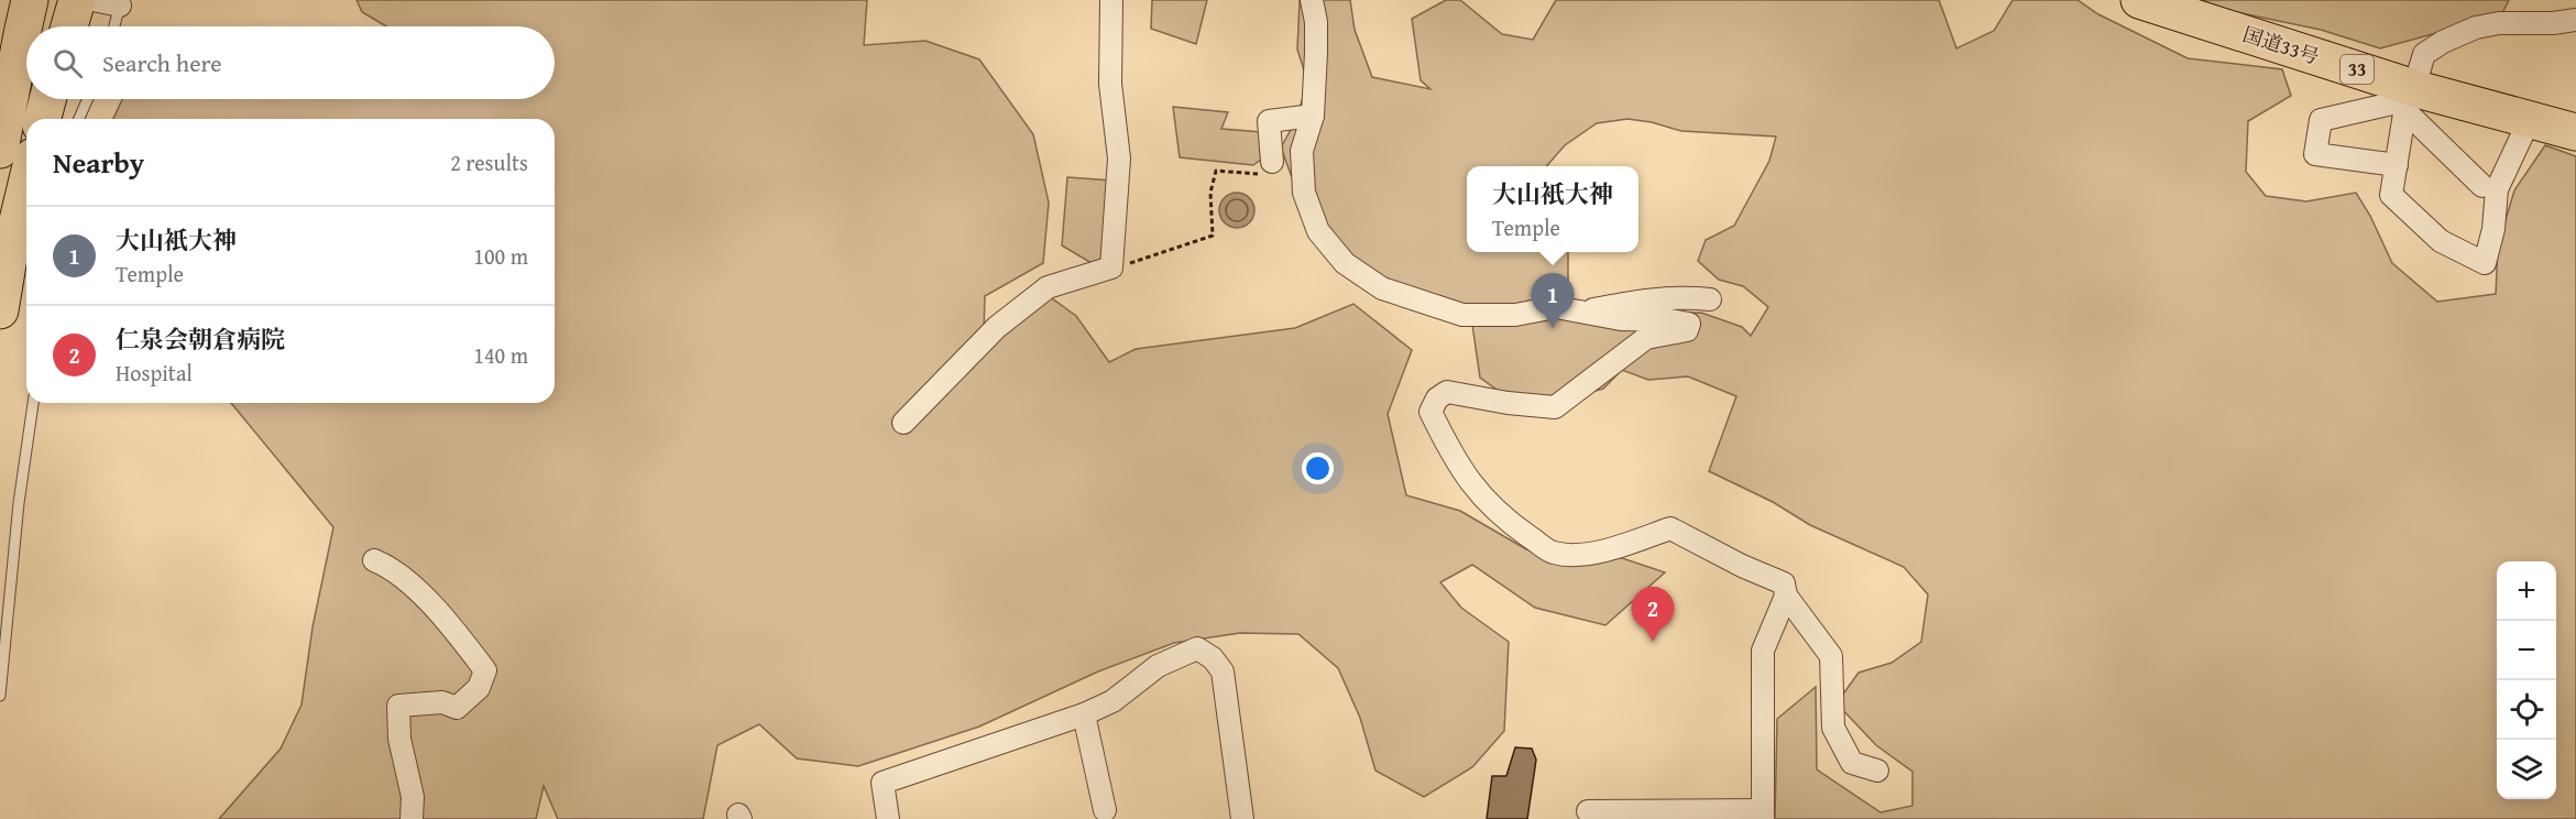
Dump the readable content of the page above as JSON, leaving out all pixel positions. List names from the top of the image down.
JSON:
{
  "streets": {
    "highway": ["国道33号", "33"]
  },
  "page": {
    "search": "Search here",
    "heading": ["Nearby", "2 results"],
    "popup": ["大山衹大神", "Temple"],
    "list": [
      {
        "mark": "1",
        "name": "大山衹大神",
        "note": "Temple",
        "value": "100 m"
      },
      {
        "mark": "2",
        "name": "仁泉会朝倉病院",
        "note": "Hospital",
        "value": "140 m"
      }
    ],
    "pins": ["1", "2"],
    "map_buttons": ["+", "−"]
  }
}
